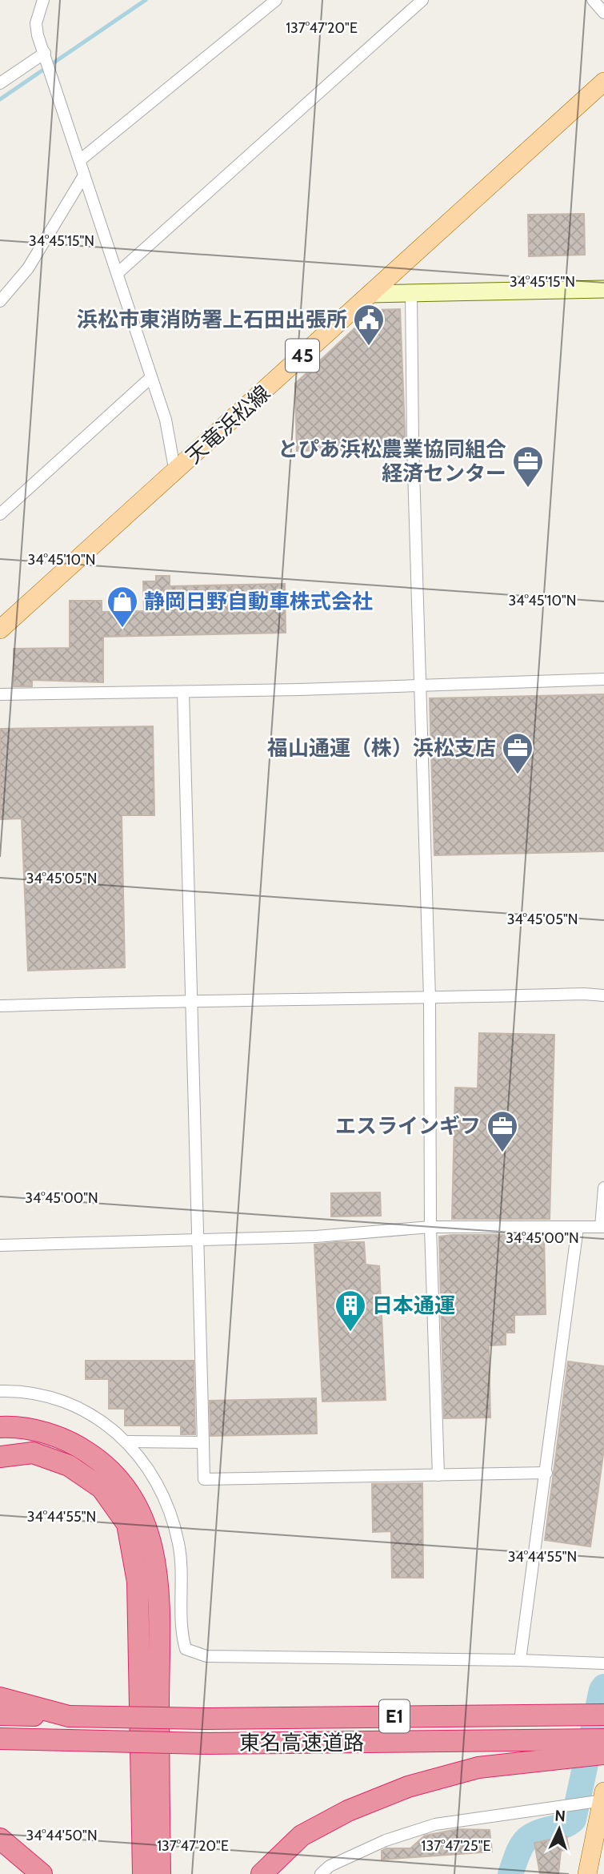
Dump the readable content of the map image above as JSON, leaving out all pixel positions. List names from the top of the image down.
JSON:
{
  "streets": {
    "highway": ["E1", "東名高速道路"],
    "main road": ["45", "天竜浜松線"]
  },
  "places": {
    "public building": ["浜松市東消防署上石田出張所"],
    "office": ["とぴあ浜松農業協同組合 経済センター", "福山通運（株）浜松支店", "エスラインギフ"],
    "shop": ["静岡日野自動車株式会社"],
    "building": ["日本通運"]
  },
  "north": "top",
  "coordinates": [
    "137°47'20\"E",
    "34°45'15\"N",
    "34°45'10\"N",
    "34°45'05\"N",
    "34°45'00\"N",
    "34°44'55\"N",
    "34°44'50\"N",
    "137°47'25\"E"
  ]
}
